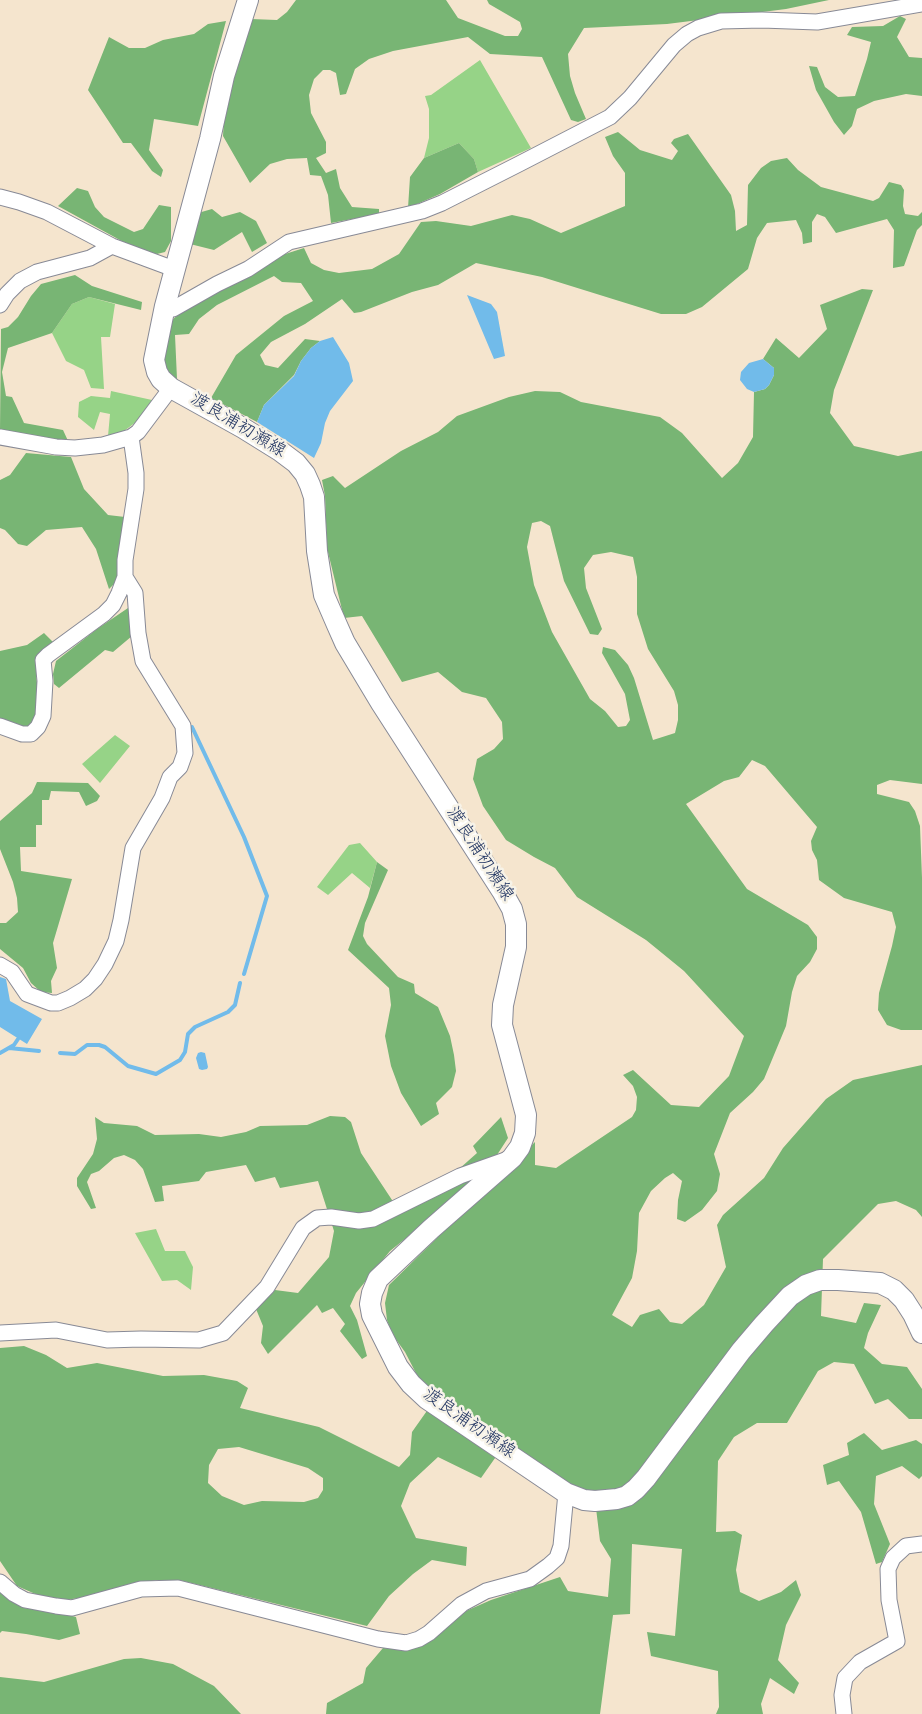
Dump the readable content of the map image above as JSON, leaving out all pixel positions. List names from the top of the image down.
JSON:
{
  "streets": {
    "main road": ["渡良浦初瀬線"]
  }
}
